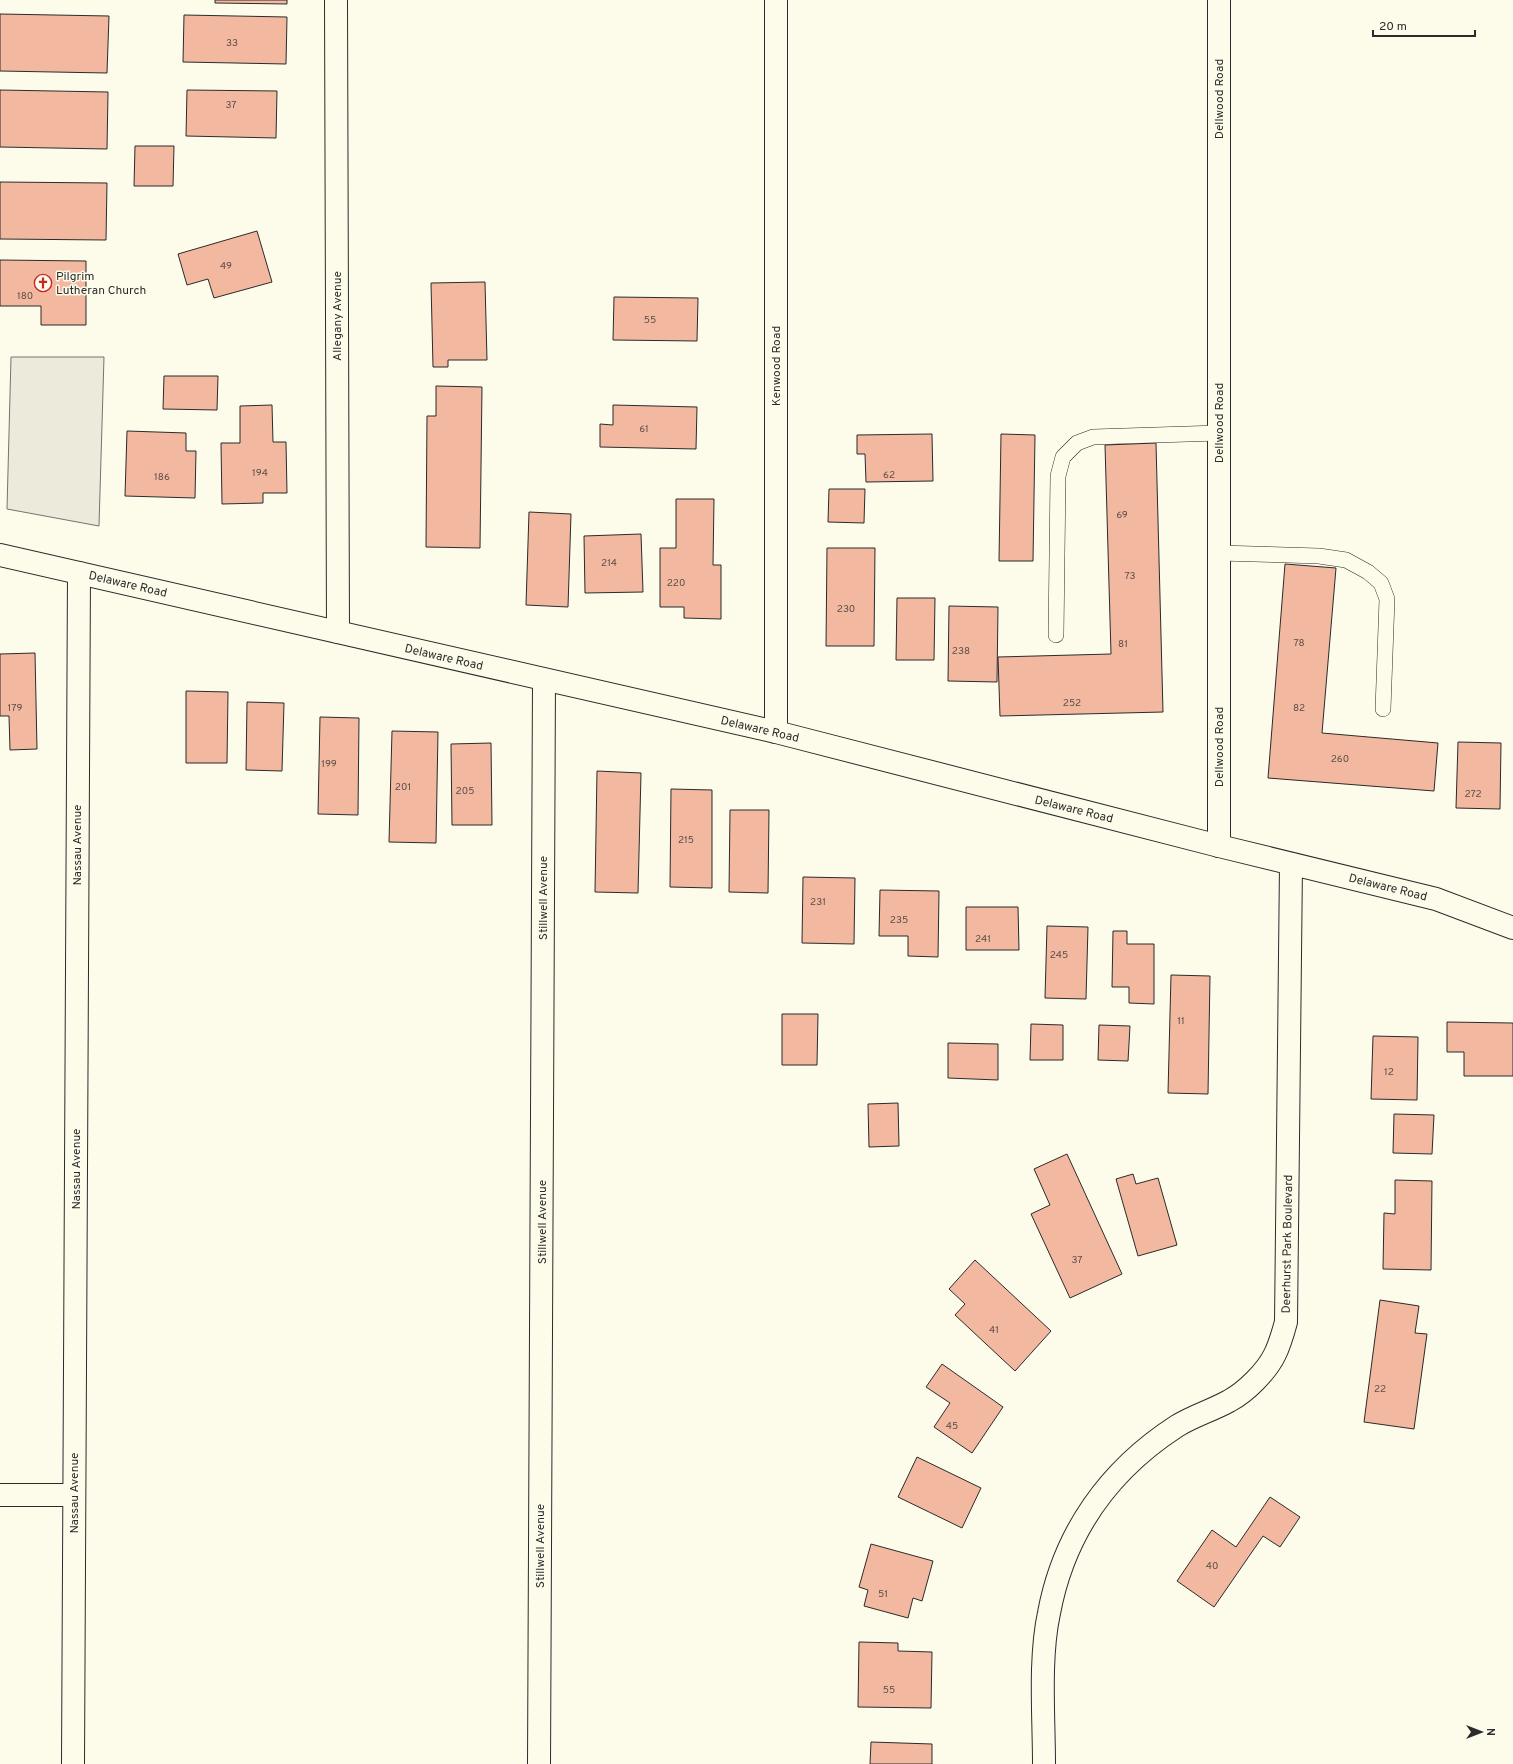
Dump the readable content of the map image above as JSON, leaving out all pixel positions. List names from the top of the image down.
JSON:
{
  "streets": {
    "street": [
      "Dellwood Road",
      "Allegany Avenue",
      "Kenwood Road",
      "Delaware Road",
      "Nassau Avenue",
      "Stillwell Avenue",
      "Deerhurst Park Boulevard"
    ]
  },
  "crossings": [
    ["Dellwood Road", "Delaware Road"],
    ["Allegany Avenue", "Delaware Road"],
    ["Kenwood Road", "Delaware Road"],
    ["Delaware Road", "Nassau Avenue"],
    ["Delaware Road", "Stillwell Avenue"],
    ["Delaware Road", "Deerhurst Park Boulevard"]
  ],
  "places": {
    "church": ["Pilgrim Lutheran Church"]
  },
  "house_numbers": [
    "33",
    "37",
    "49",
    "180",
    "55",
    "61",
    "194",
    "62",
    "186",
    "69",
    "214",
    "73",
    "220",
    "230",
    "78",
    "81",
    "238",
    "252",
    "179",
    "82",
    "260",
    "199",
    "201",
    "205",
    "272",
    "215",
    "231",
    "235",
    "241",
    "245",
    "11",
    "12",
    "37",
    "41",
    "22",
    "45",
    "40",
    "51",
    "55"
  ],
  "scale_bar": "20 m",
  "north": "right"
}
